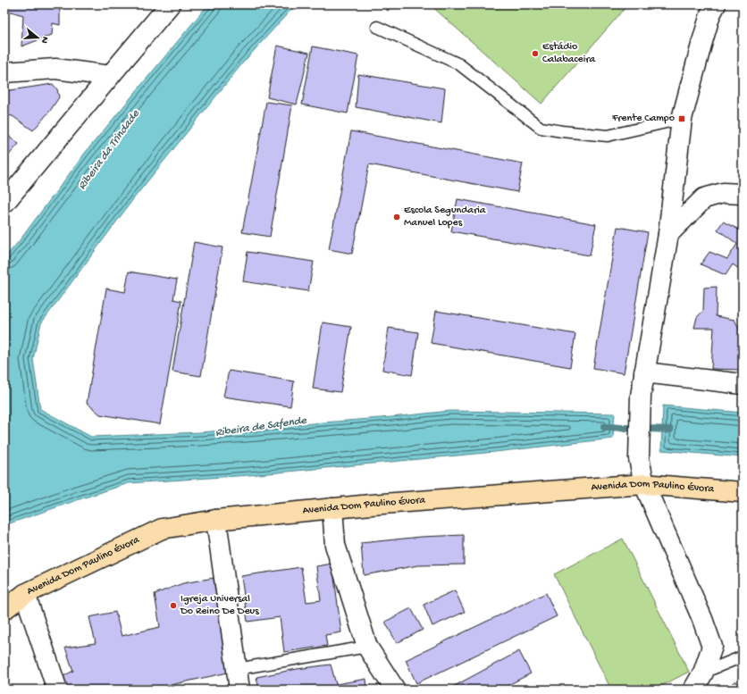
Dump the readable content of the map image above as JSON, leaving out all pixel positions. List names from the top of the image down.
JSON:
{
  "streets": {
    "main road": ["Avenida Dom Paulino Évora"]
  },
  "water": ["Ribeira da Trindade", "Ribeira de Safende"],
  "places": {
    "other": ["Estádio Calabaceira", "Escola Segundaria Manuel Lopes", "Igreja Universal Do Reino De Deus"],
    "transit": ["Frente Campo"]
  },
  "north": "right"
}
